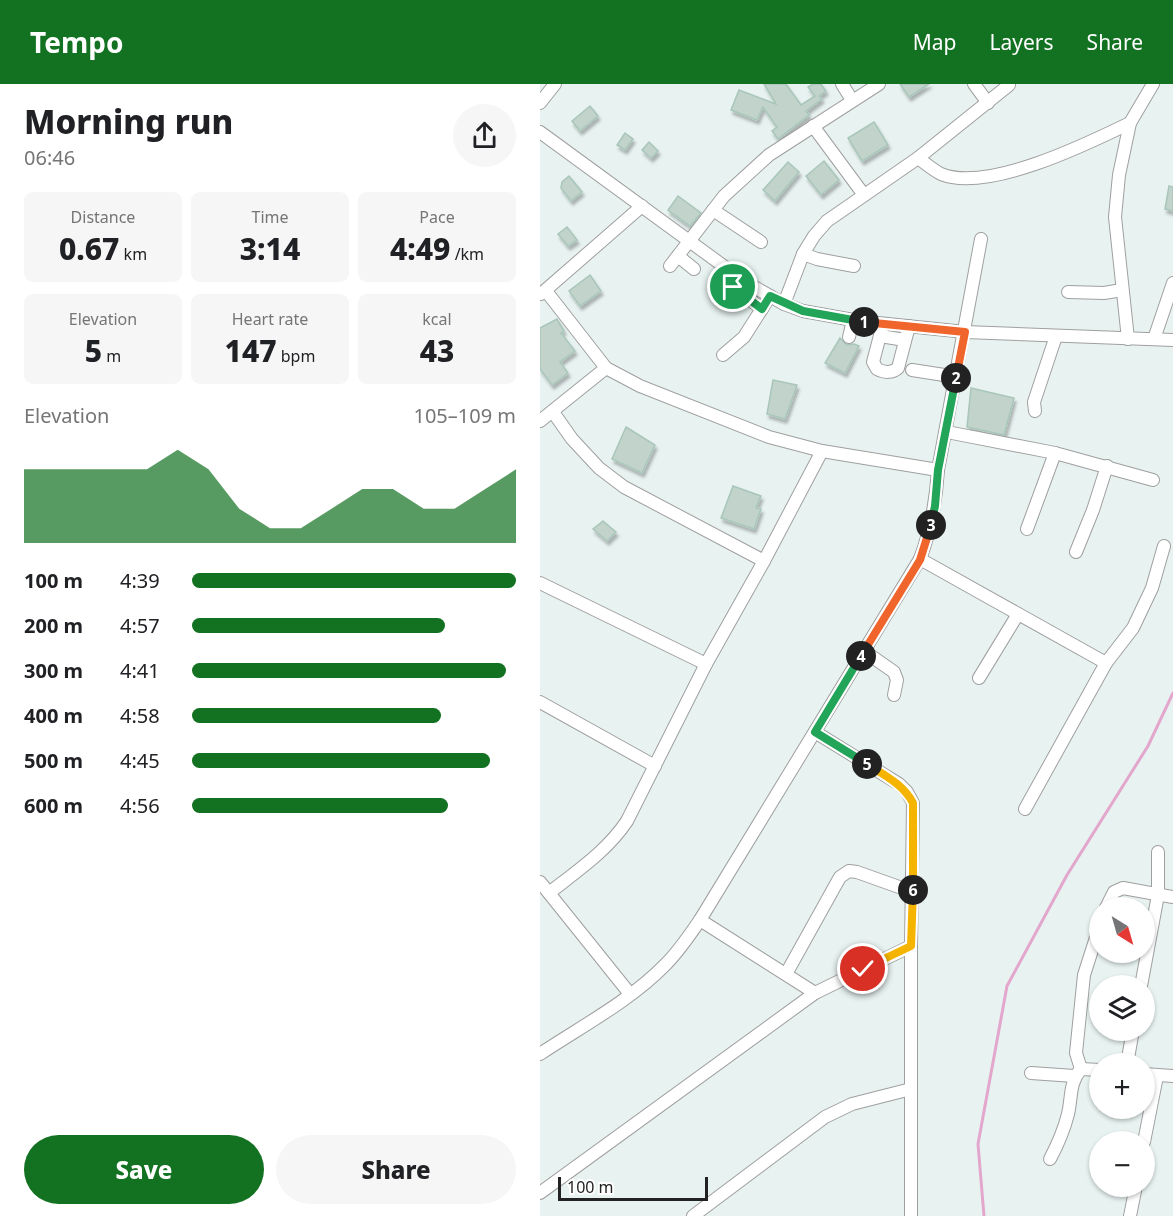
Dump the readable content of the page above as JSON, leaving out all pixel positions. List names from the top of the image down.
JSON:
{
  "scale_bar": "100 m",
  "north": "bottom right",
  "page": {
    "header": "Tempo",
    "nav": ["Map", "Layers", "Share"],
    "heading": ["Morning run", "06:46"],
    "stats": [
      ["Distance", "0.67 km"],
      ["Time", "3:14"],
      ["Pace", "4:49 /km"],
      ["Elevation", "5 m"],
      ["Heart rate", "147 bpm"],
      ["kcal", "43"]
    ],
    "pins": [
      "1",
      "2",
      "3",
      "4",
      "5",
      "6"
    ],
    "chart": ["Elevation", "105–109 m"],
    "list": [
      {
        "name": "100 m",
        "note": "4:39"
      },
      {
        "name": "200 m",
        "note": "4:57"
      },
      {
        "name": "300 m",
        "note": "4:41"
      },
      {
        "name": "400 m",
        "note": "4:58"
      },
      {
        "name": "500 m",
        "note": "4:45"
      },
      {
        "name": "600 m",
        "note": "4:56"
      }
    ],
    "map_buttons": ["+", "−"],
    "buttons": ["Save", "Share"],
    "scale": "100 m"
  }
}
